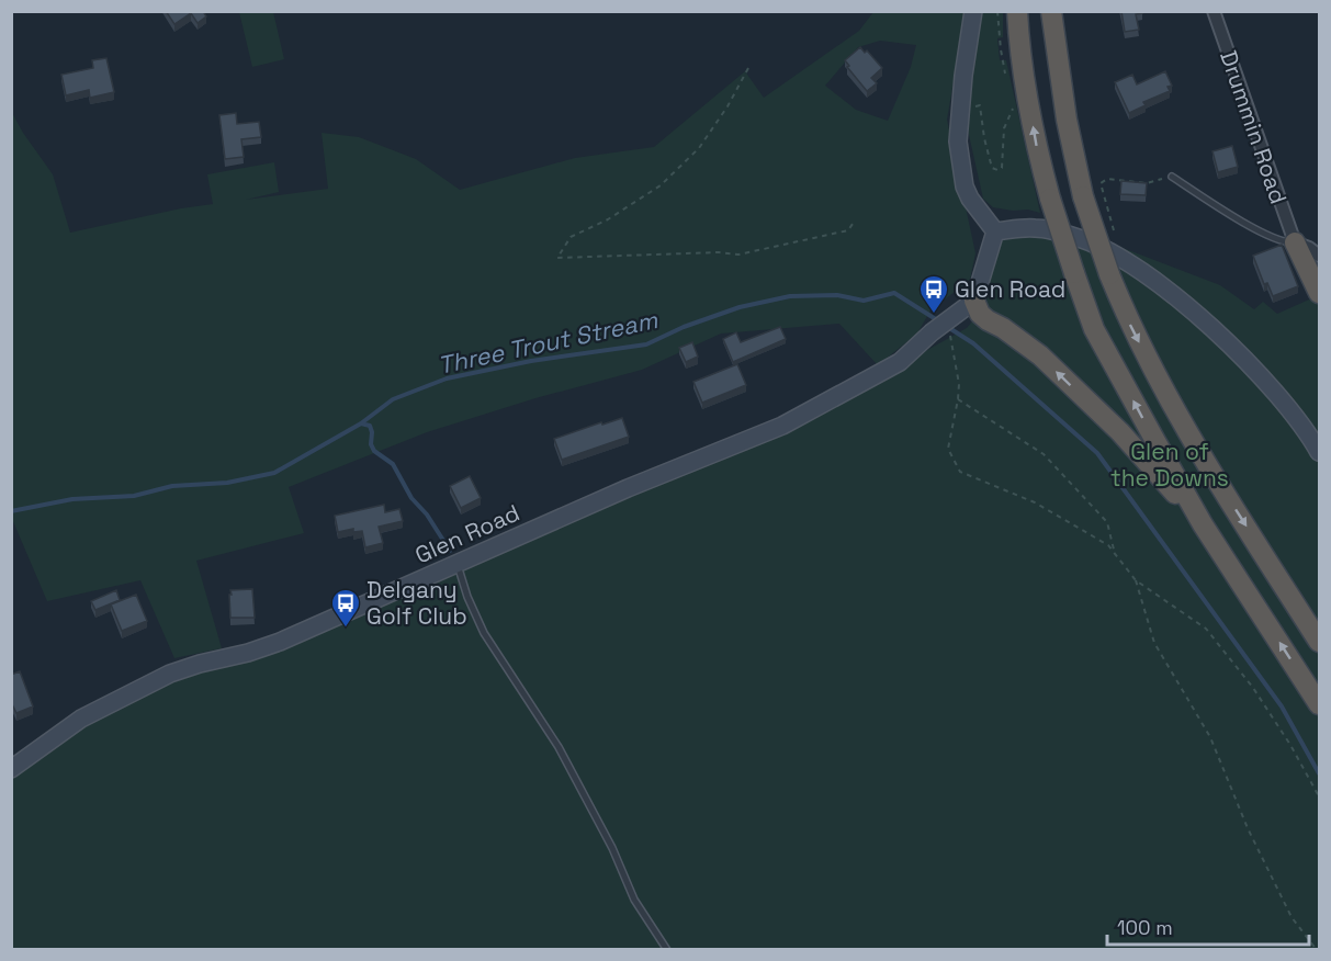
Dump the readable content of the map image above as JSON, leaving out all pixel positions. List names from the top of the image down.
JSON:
{
  "streets": {
    "main road": ["Glen Road"],
    "street": ["Drummin Road"]
  },
  "water": ["Three Trout Stream"],
  "parks": ["Glen of the Downs"],
  "places": {
    "bus stop": ["Glen Road", "Delgany Golf Club"]
  },
  "scale_bar": "100 m"
}
